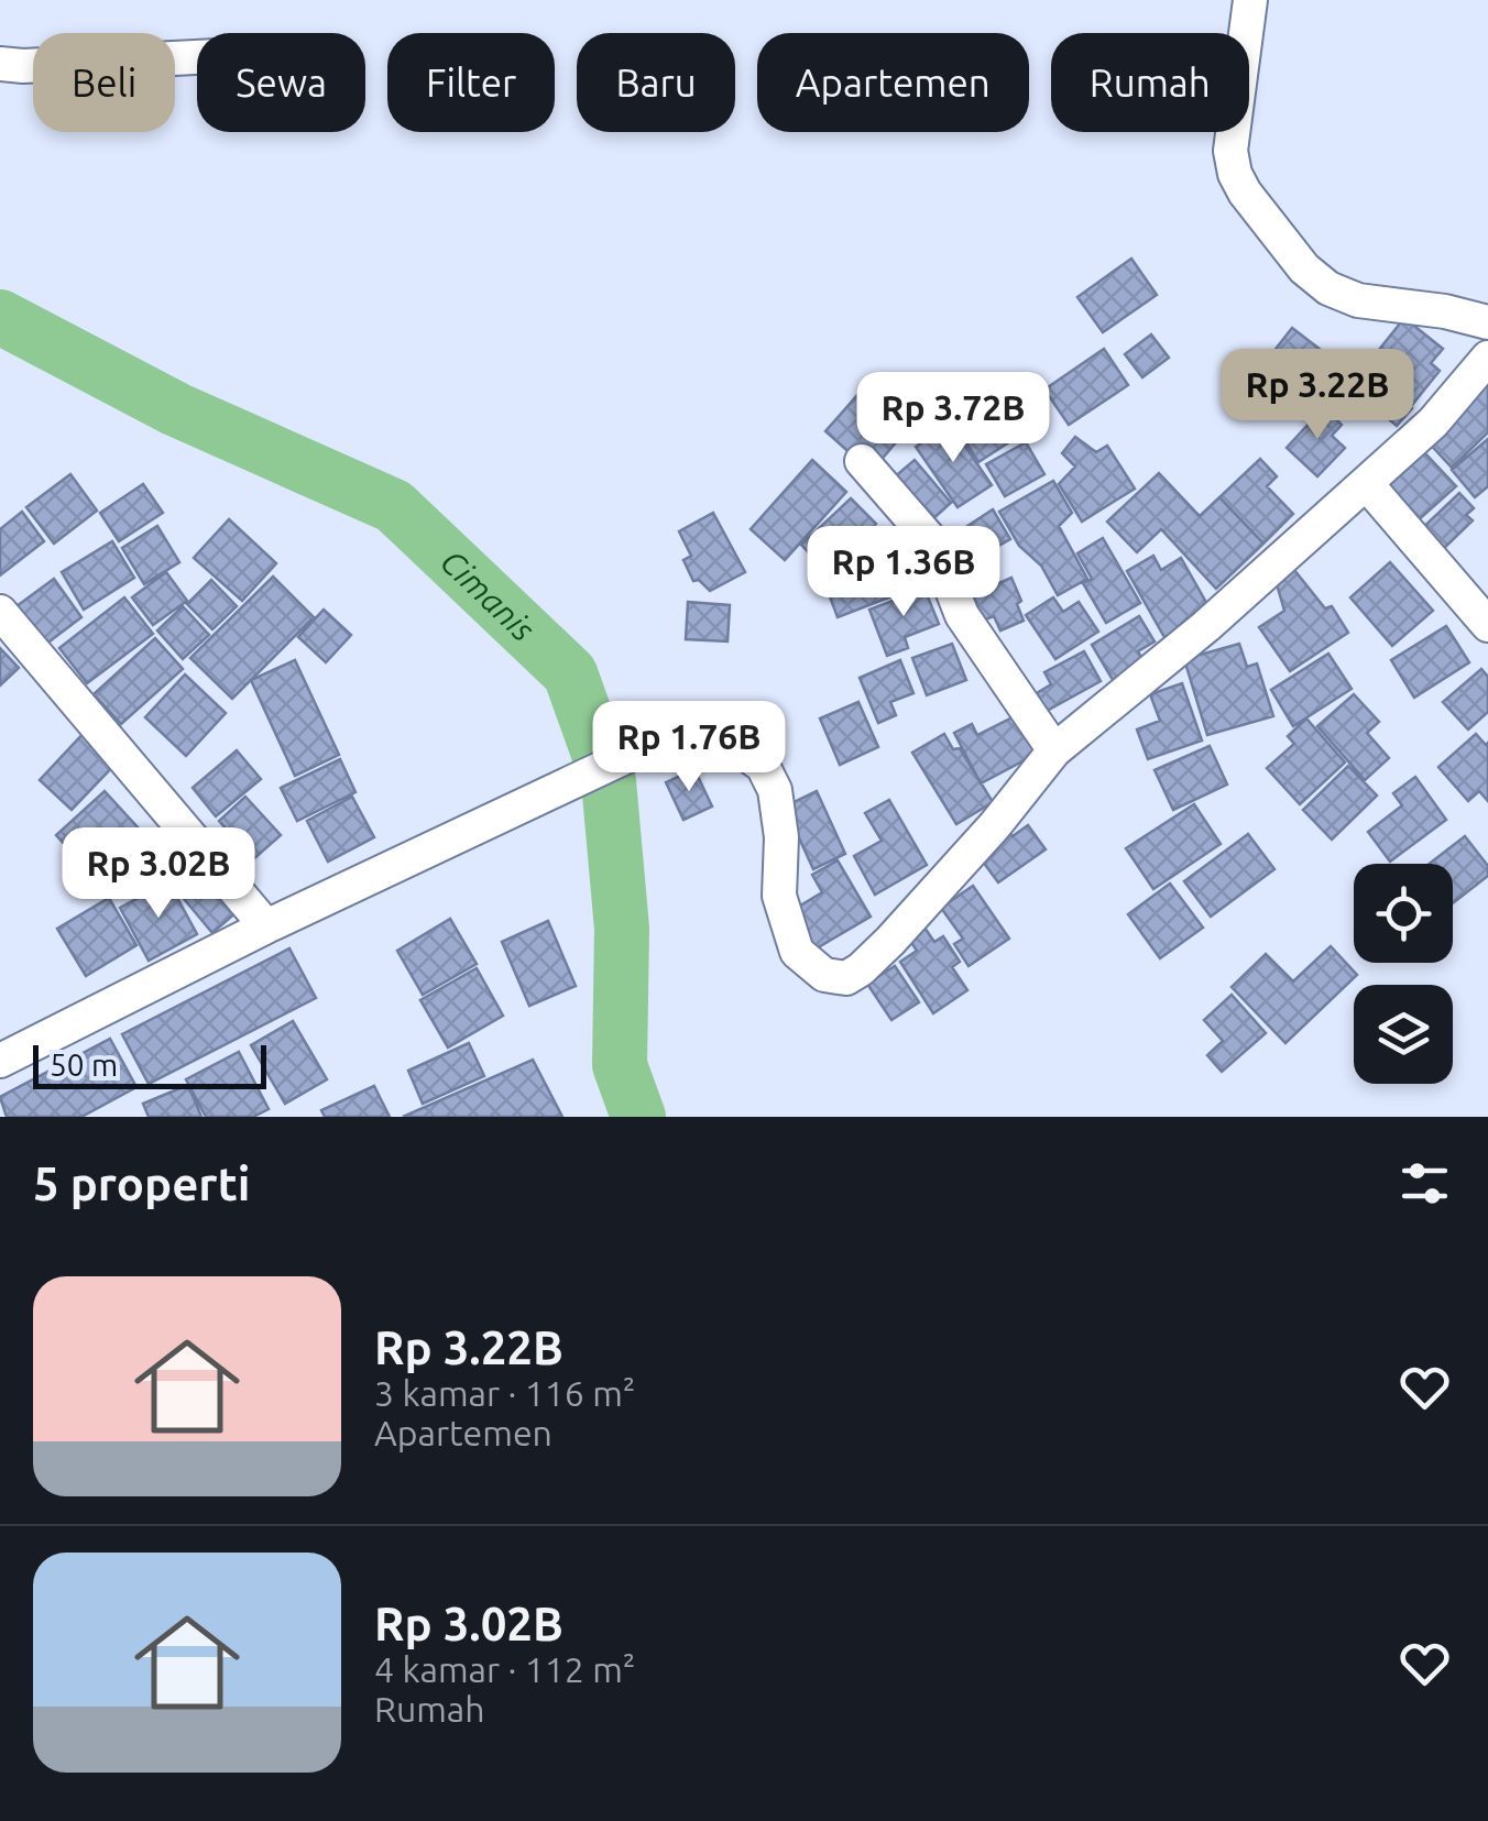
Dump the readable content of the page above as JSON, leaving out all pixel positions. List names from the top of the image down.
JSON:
{
  "water": ["Cimanis"],
  "scale_bar": "50 m",
  "page": {
    "chip": [
      "Beli",
      "Sewa",
      "Filter",
      "Baru",
      "Apartemen",
      "Rumah"
    ],
    "price": [
      "Rp 3.22B",
      "Rp 3.72B",
      "Rp 1.36B",
      "Rp 1.76B",
      "Rp 3.02B"
    ],
    "scale": "50 m",
    "heading": "5 properti",
    "list": [
      {
        "name": "Rp 3.22B",
        "note": "3 kamar · 116 m² · Apartemen"
      },
      {
        "name": "Rp 3.02B",
        "note": "4 kamar · 112 m² · Rumah"
      }
    ]
  }
}
